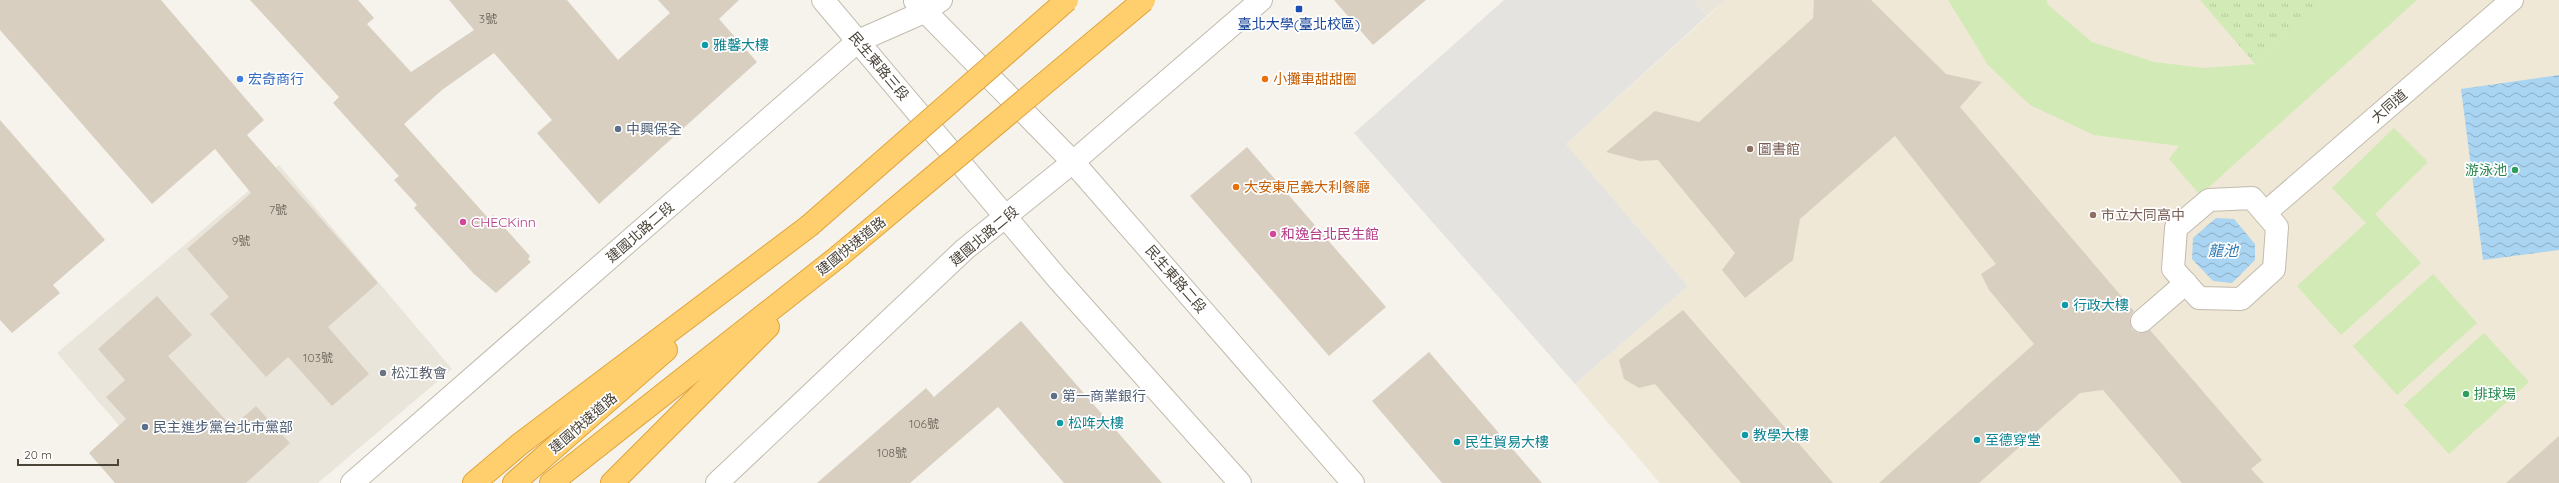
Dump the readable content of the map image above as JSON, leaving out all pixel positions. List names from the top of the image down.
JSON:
{
  "streets": {
    "highway": ["建國快速道路"],
    "street": [
      "民生東路三段",
      "大同道",
      "建國北路二段",
      "民生東路二段"
    ]
  },
  "crossings": [
    ["民生東路三段", "建國北路二段"],
    ["建國北路二段", "民生東路二段"]
  ],
  "water": ["龍池"],
  "places": {
    "transit": ["臺北大學(臺北校區)"],
    "other": [
      "雅馨大樓",
      "宏奇商行",
      "小攤車甜甜圈",
      "中興保全",
      "圖書館",
      "游泳池",
      "大安東尼義大利餐廳",
      "市立大同高中",
      "CHECKinn",
      "和逸台北民生館",
      "行政大樓",
      "松江教會",
      "排球場",
      "第一商業銀行",
      "松哖大樓",
      "民主進步黨台北市黨部",
      "教學大樓",
      "至德穿堂",
      "民生貿易大樓"
    ]
  },
  "house_numbers": [
    "3號",
    "7號",
    "9號",
    "103號",
    "106號",
    "108號"
  ],
  "scale_bar": "20 m"
}
